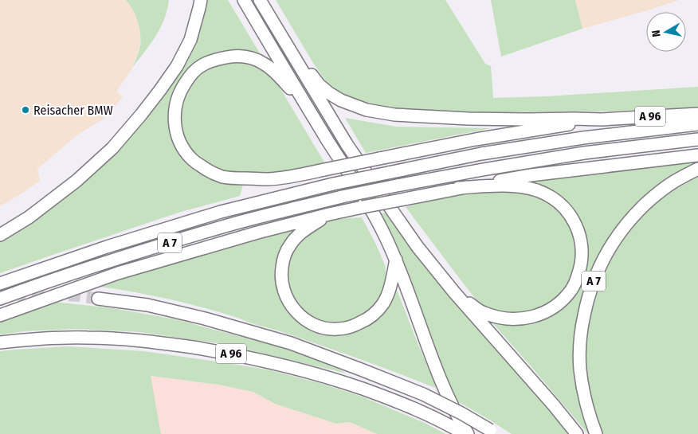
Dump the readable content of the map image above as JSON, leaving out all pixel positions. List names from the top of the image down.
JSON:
{
  "streets": {
    "highway": ["A 96", "A 7"]
  },
  "places": ["Reisacher BMW"],
  "north": "left"
}
